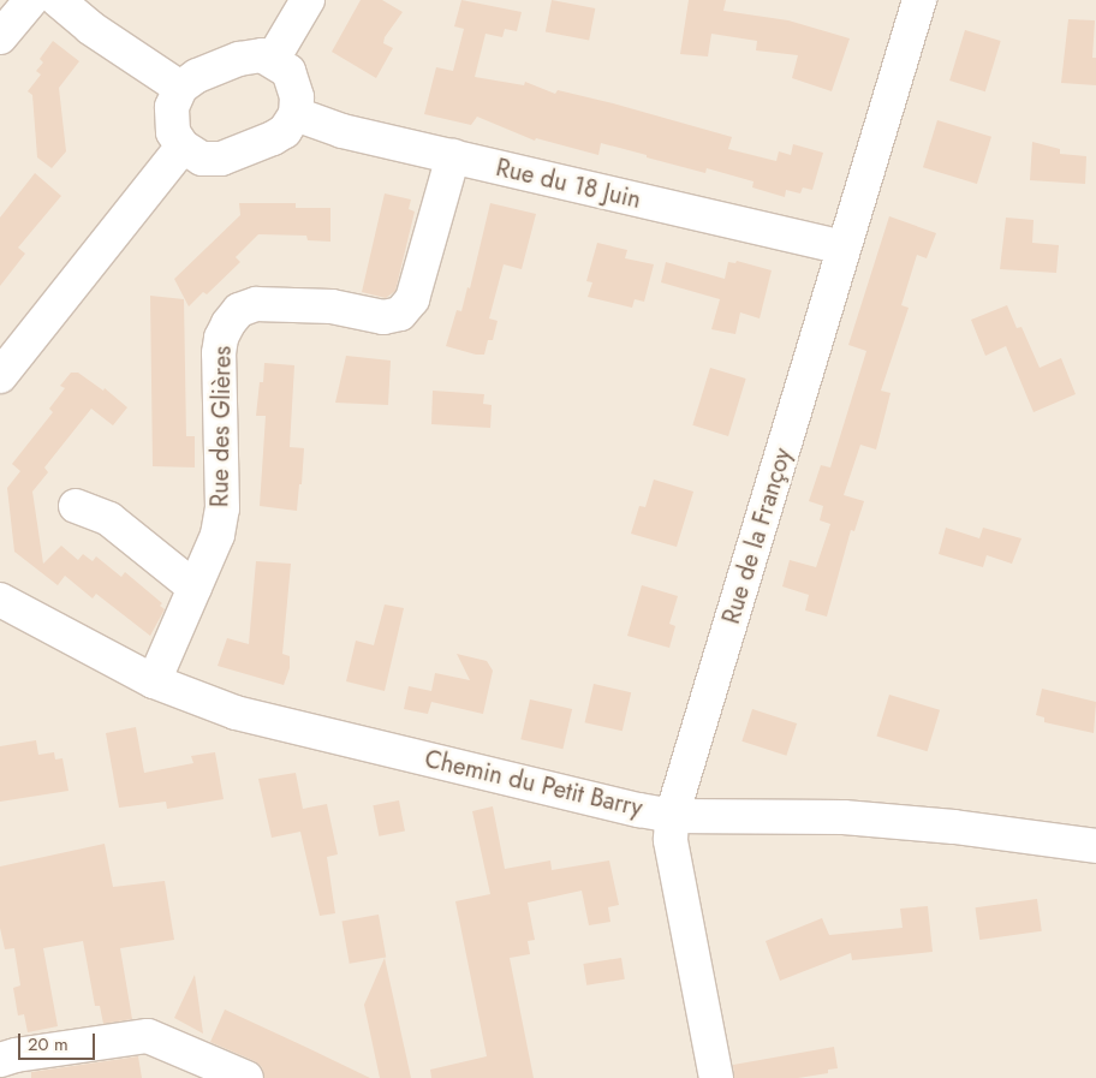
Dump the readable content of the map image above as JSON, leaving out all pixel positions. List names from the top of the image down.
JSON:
{
  "streets": {
    "street": [
      "Rue du 18 Juin",
      "Rue des Glières",
      "Rue de la Françoy",
      "Chemin du Petit Barry"
    ]
  },
  "crossings": [
    ["Rue du 18 Juin", "Rue des Glières"],
    ["Rue du 18 Juin", "Rue de la Françoy"],
    ["Rue des Glières", "Chemin du Petit Barry"],
    ["Rue de la Françoy", "Chemin du Petit Barry"]
  ],
  "scale_bar": "20 m"
}
